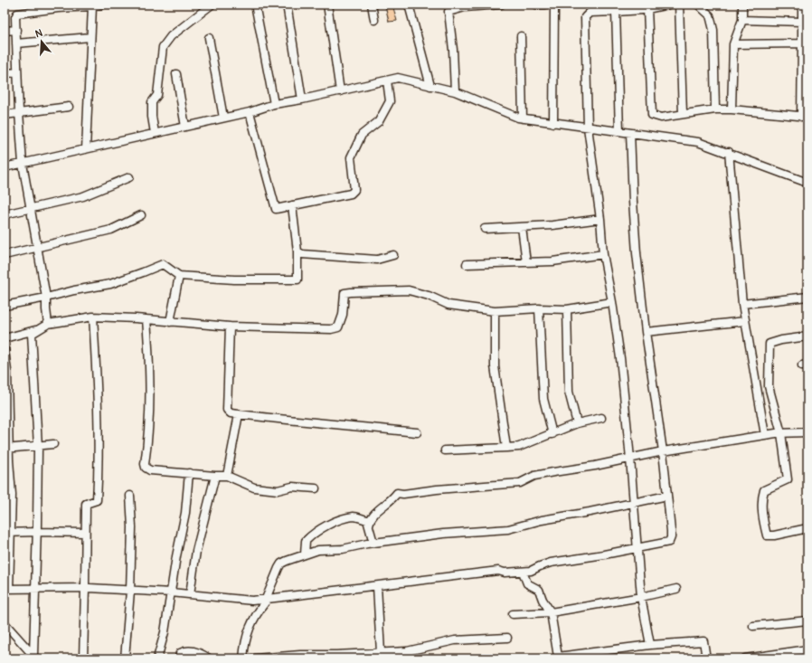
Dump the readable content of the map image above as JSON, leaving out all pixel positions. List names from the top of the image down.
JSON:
{
  "north": "top"
}
